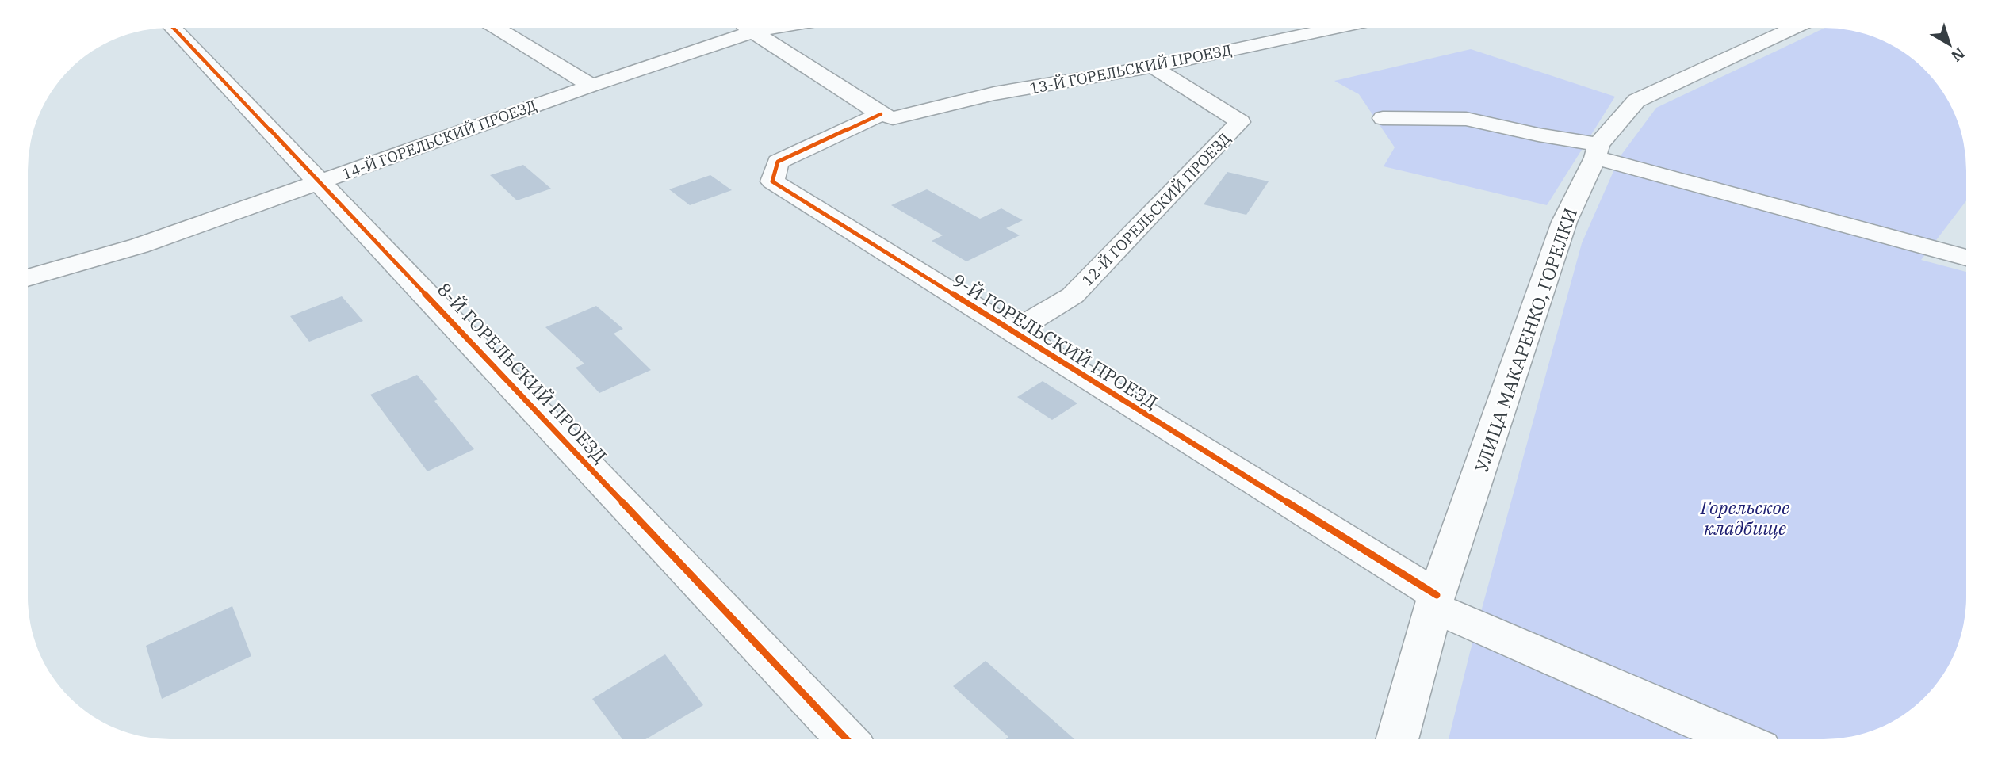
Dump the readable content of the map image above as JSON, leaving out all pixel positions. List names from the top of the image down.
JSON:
{
  "streets": {
    "street": [
      "13-Й ГОРЕЛЬСКИЙ ПРОЕЗД",
      "14-Й ГОРЕЛЬСКИЙ ПРОЕЗД",
      "12-Й ГОРЕЛЬСКИЙ ПРОЕЗД",
      "УЛИЦА МАКАРЕНКО, ГОРЕЛКИ",
      "9-Й ГОРЕЛЬСКИЙ ПРОЕЗД",
      "8-Й ГОРЕЛЬСКИЙ ПРОЕЗД"
    ]
  },
  "crossings": [
    ["13-Й ГОРЕЛЬСКИЙ ПРОЕЗД", "12-Й ГОРЕЛЬСКИЙ ПРОЕЗД"],
    ["13-Й ГОРЕЛЬСКИЙ ПРОЕЗД", "9-Й ГОРЕЛЬСКИЙ ПРОЕЗД"],
    ["14-Й ГОРЕЛЬСКИЙ ПРОЕЗД", "8-Й ГОРЕЛЬСКИЙ ПРОЕЗД"],
    ["12-Й ГОРЕЛЬСКИЙ ПРОЕЗД", "9-Й ГОРЕЛЬСКИЙ ПРОЕЗД"],
    ["УЛИЦА МАКАРЕНКО, ГОРЕЛКИ", "9-Й ГОРЕЛЬСКИЙ ПРОЕЗД"]
  ],
  "parks": ["Горельское кладбище"],
  "north": "bottom right"
}
